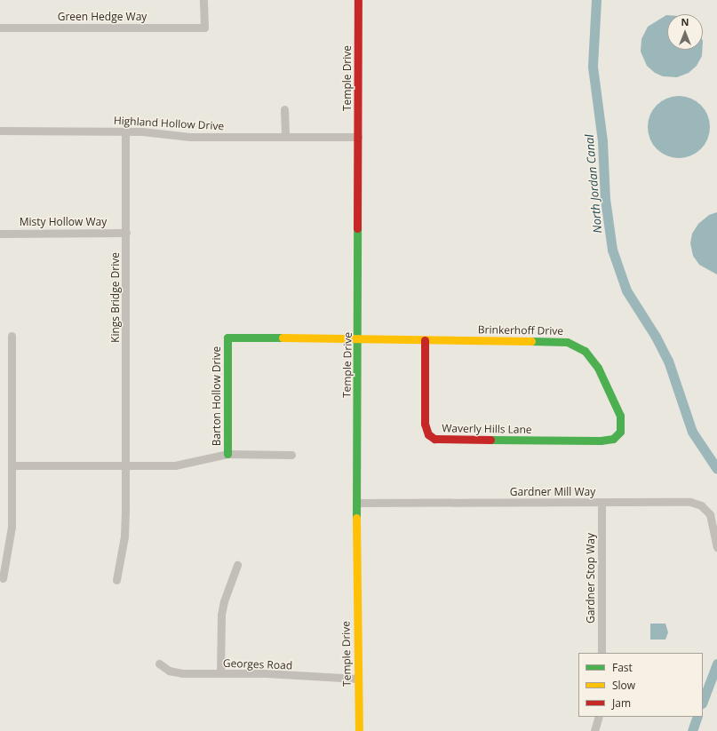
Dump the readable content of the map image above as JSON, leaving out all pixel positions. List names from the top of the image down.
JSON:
{
  "streets": {
    "street": [
      "Green Hedge Way",
      "Temple Drive",
      "Highland Hollow Drive",
      "Misty Hollow Way",
      "Kings Bridge Drive",
      "Brinkerhoff Drive",
      "Barton Hollow Drive",
      "Waverly Hills Lane",
      "Gardner Mill Way",
      "Gardner Stop Way",
      "Georges Road"
    ]
  },
  "crossings": [
    ["Temple Drive", "Highland Hollow Drive"],
    ["Temple Drive", "Brinkerhoff Drive"],
    ["Temple Drive", "Barton Hollow Drive"],
    ["Temple Drive", "Gardner Mill Way"],
    ["Temple Drive", "Georges Road"],
    ["Highland Hollow Drive", "Kings Bridge Drive"],
    ["Misty Hollow Way", "Kings Bridge Drive"],
    ["Kings Bridge Drive", "Barton Hollow Drive"],
    ["Brinkerhoff Drive", "Barton Hollow Drive"],
    ["Brinkerhoff Drive", "Waverly Hills Lane"],
    ["Gardner Mill Way", "Gardner Stop Way"]
  ],
  "water": ["North Jordan Canal"],
  "legend": ["Fast", "Slow", "Jam"],
  "north": "top"
}
